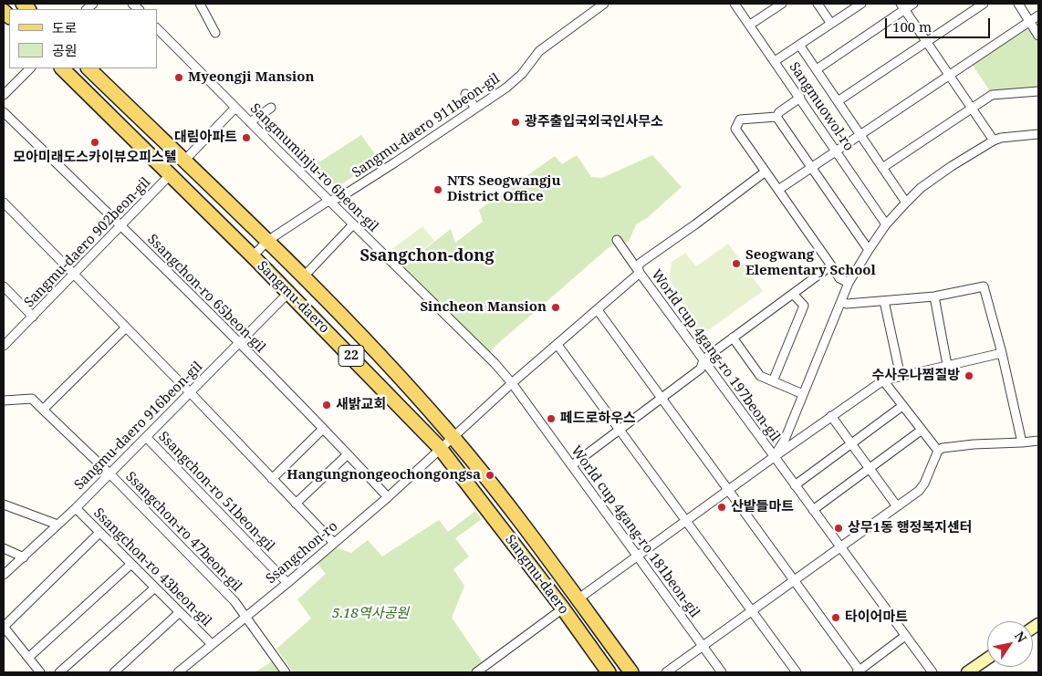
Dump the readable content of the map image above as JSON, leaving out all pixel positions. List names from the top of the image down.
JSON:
{
  "streets": {
    "main road": ["Sangmu-daero", "22"],
    "street": [
      "Sangmuowol-ro",
      "Sangmu-daero 911beon-gil",
      "Sangmuminju-ro 6beon-gil",
      "Sangmu-daero 902beon-gil",
      "Ssangchon-ro 65beon-gil",
      "World cup 4gang-ro 197beon-gil",
      "Sangmu-daero 916beon-gil",
      "Ssangchon-ro 51beon-gil",
      "Ssangchon-ro 47beon-gil",
      "World cup 4gang-ro 181beon-gil",
      "Ssangchon-ro",
      "Ssangchon-ro 43beon-gil"
    ]
  },
  "crossings": [
    ["Sangmu-daero 911beon-gil", "Sangmuminju-ro 6beon-gil"],
    ["Sangmu-daero 911beon-gil", "Sangmu-daero"],
    ["Sangmuminju-ro 6beon-gil", "World cup 4gang-ro 181beon-gil"],
    ["Sangmuminju-ro 6beon-gil", "Ssangchon-ro"],
    ["Sangmu-daero 902beon-gil", "Ssangchon-ro 65beon-gil"],
    ["Sangmu-daero 902beon-gil", "Sangmu-daero"],
    ["Ssangchon-ro 65beon-gil", "Sangmu-daero 916beon-gil"],
    ["Ssangchon-ro 65beon-gil", "Ssangchon-ro"],
    ["Sangmu-daero", "Sangmu-daero 916beon-gil"],
    ["Sangmu-daero", "Ssangchon-ro"],
    ["World cup 4gang-ro 197beon-gil", "Ssangchon-ro"],
    ["Sangmu-daero 916beon-gil", "Ssangchon-ro 51beon-gil"],
    ["Sangmu-daero 916beon-gil", "Ssangchon-ro 47beon-gil"],
    ["Sangmu-daero 916beon-gil", "Ssangchon-ro 43beon-gil"],
    ["Ssangchon-ro 51beon-gil", "Ssangchon-ro"],
    ["Ssangchon-ro 47beon-gil", "Ssangchon-ro"],
    ["World cup 4gang-ro 181beon-gil", "Ssangchon-ro"],
    ["Ssangchon-ro", "Ssangchon-ro 43beon-gil"]
  ],
  "districts": ["Ssangchon-dong"],
  "parks": ["5.18역사공원"],
  "places": [
    "Myeongji Mansion",
    "광주출입국외국인사무소",
    "대림아파트",
    "모아미래도스카이뷰오피스텔",
    "NTS Seogwangju District Office",
    "Seogwang Elementary School",
    "Sincheon Mansion",
    "수사우나찜질방",
    "새밝교회",
    "페드로하우스",
    "Hangungnongeochongongsa",
    "산밭들마트",
    "상무1동 행정복지센터",
    "타이어마트"
  ],
  "legend": ["도로", "공원"],
  "scale_bar": "100 m",
  "north": "top right"
}
